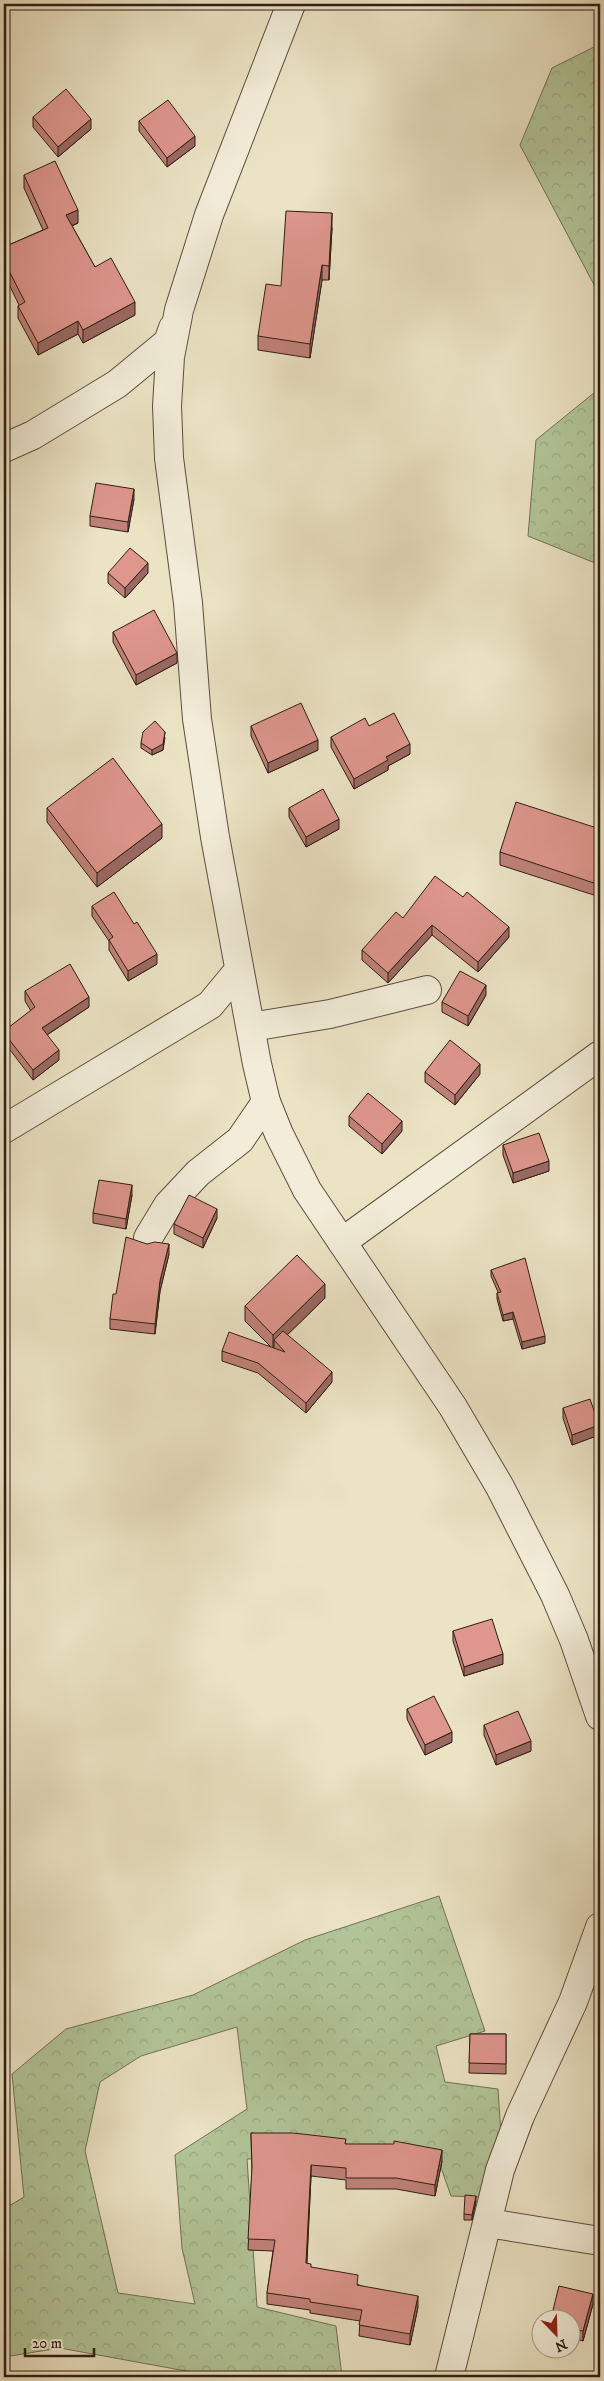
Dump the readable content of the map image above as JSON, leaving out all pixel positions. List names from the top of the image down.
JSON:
{
  "scale_bar": "20 m",
  "north": "bottom right"
}
